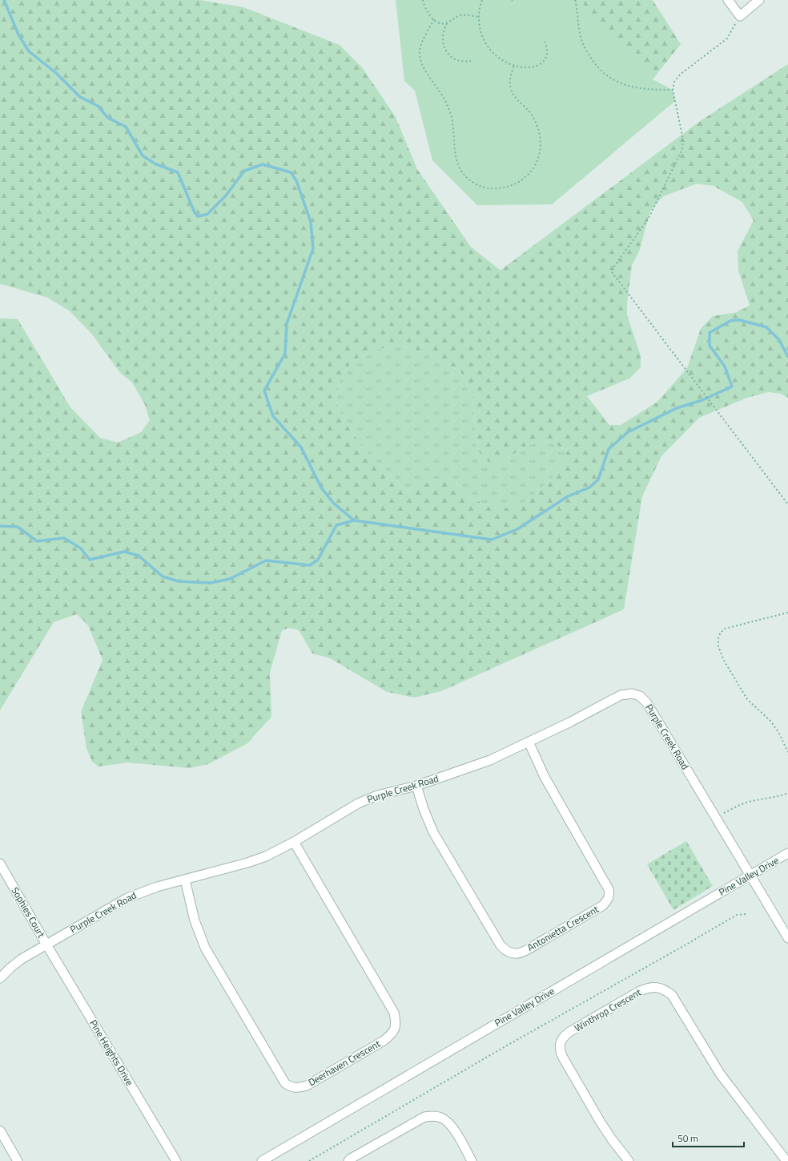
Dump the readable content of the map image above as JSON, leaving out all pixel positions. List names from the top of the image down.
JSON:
{
  "streets": {
    "street": [
      "Purple Creek Road",
      "Pine Valley Drive",
      "Sophies Court",
      "Antonietta Crescent",
      "Winthrop Crescent",
      "Pine Heights Drive",
      "Deerhaven Crescent"
    ]
  },
  "crossings": [
    ["Purple Creek Road", "Pine Valley Drive"],
    ["Purple Creek Road", "Sophies Court"],
    ["Purple Creek Road", "Antonietta Crescent"],
    ["Purple Creek Road", "Pine Heights Drive"],
    ["Purple Creek Road", "Deerhaven Crescent"],
    ["Sophies Court", "Pine Heights Drive"]
  ],
  "scale_bar": "50 m"
}
